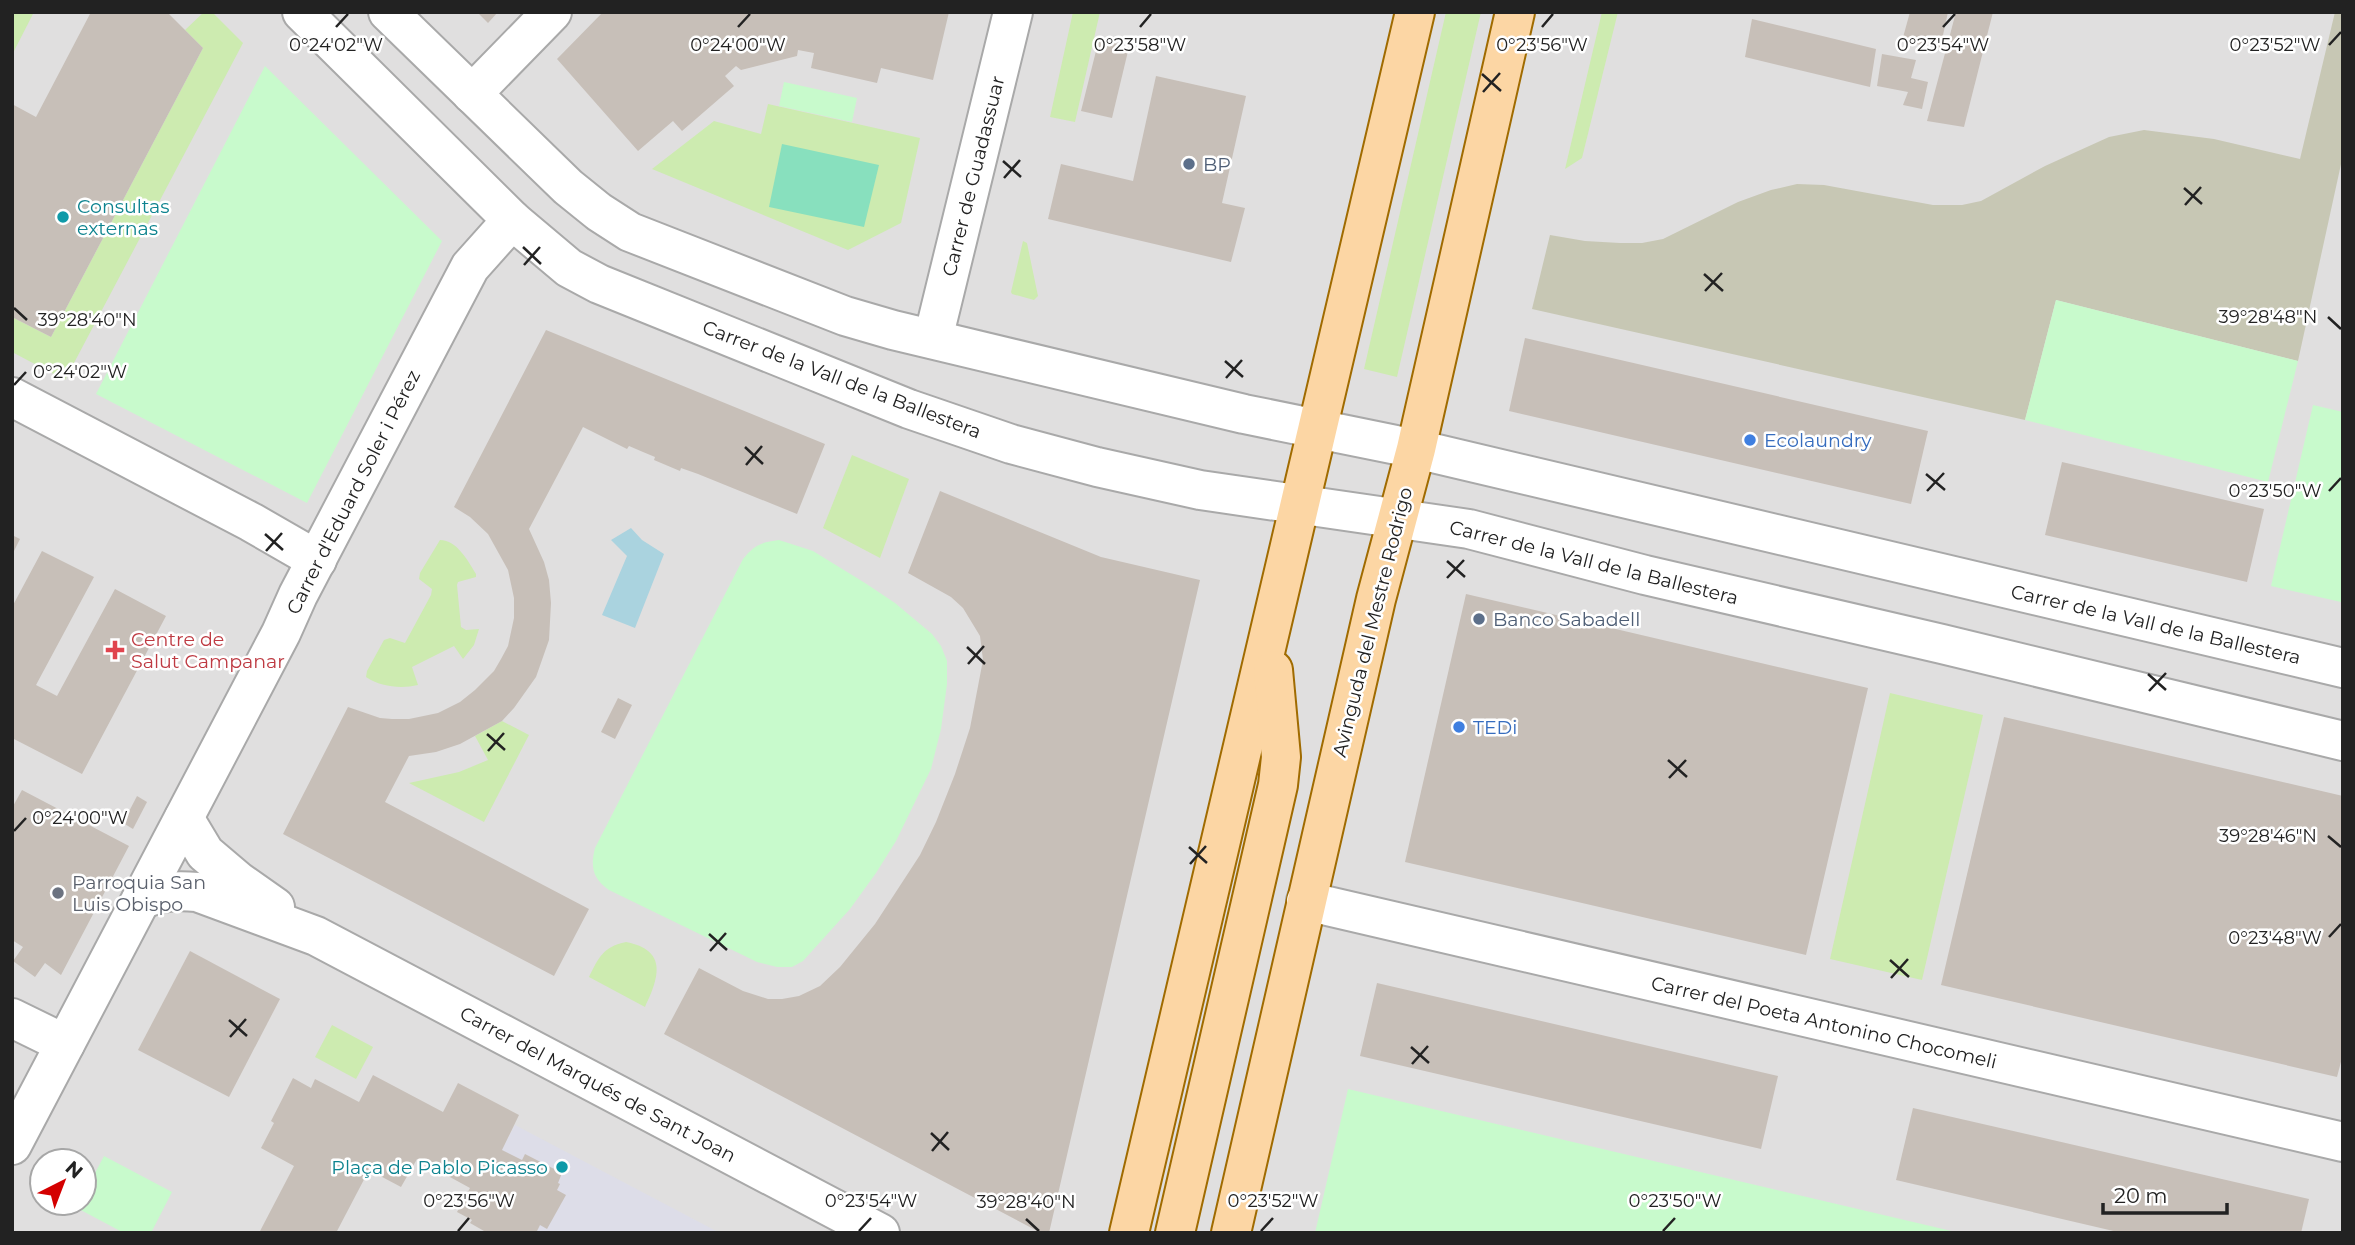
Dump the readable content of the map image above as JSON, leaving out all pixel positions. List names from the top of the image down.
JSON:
{
  "streets": {
    "main road": ["Avinguda del Mestre Rodrigo"],
    "street": [
      "Carrer de Guadassuar",
      "Carrer de la Vall de la Ballestera",
      "Carrer d'Eduard Soler i Pérez",
      "Carrer del Poeta Antonino Chocomeli",
      "Carrer del Marqués de Sant Joan"
    ]
  },
  "crossings": [
    ["Carrer de Guadassuar", "Carrer de la Vall de la Ballestera"],
    ["Carrer de la Vall de la Ballestera", "Carrer d'Eduard Soler i Pérez"],
    ["Carrer de la Vall de la Ballestera", "Avinguda del Mestre Rodrigo"],
    ["Carrer d'Eduard Soler i Pérez", "Carrer del Marqués de Sant Joan"],
    ["Avinguda del Mestre Rodrigo", "Carrer del Poeta Antonino Chocomeli"]
  ],
  "places": {
    "other": [
      "BP",
      "Consultas externas",
      "Ecolaundry",
      "Banco Sabadell",
      "TEDi",
      "Parroquia San Luis Obispo",
      "Plaça de Pablo Picasso"
    ],
    "health": ["Centre de Salut Campanar"]
  },
  "scale_bar": "20 m",
  "north": "top right",
  "coordinates": [
    "0°24'02\"W",
    "0°24'00\"W",
    "0°23'58\"W",
    "0°23'56\"W",
    "0°23'54\"W",
    "0°23'52\"W",
    "39°28'48\"N",
    "39°28'40\"N",
    "0°23'50\"W",
    "39°28'46\"N",
    "0°23'48\"W"
  ]
}
